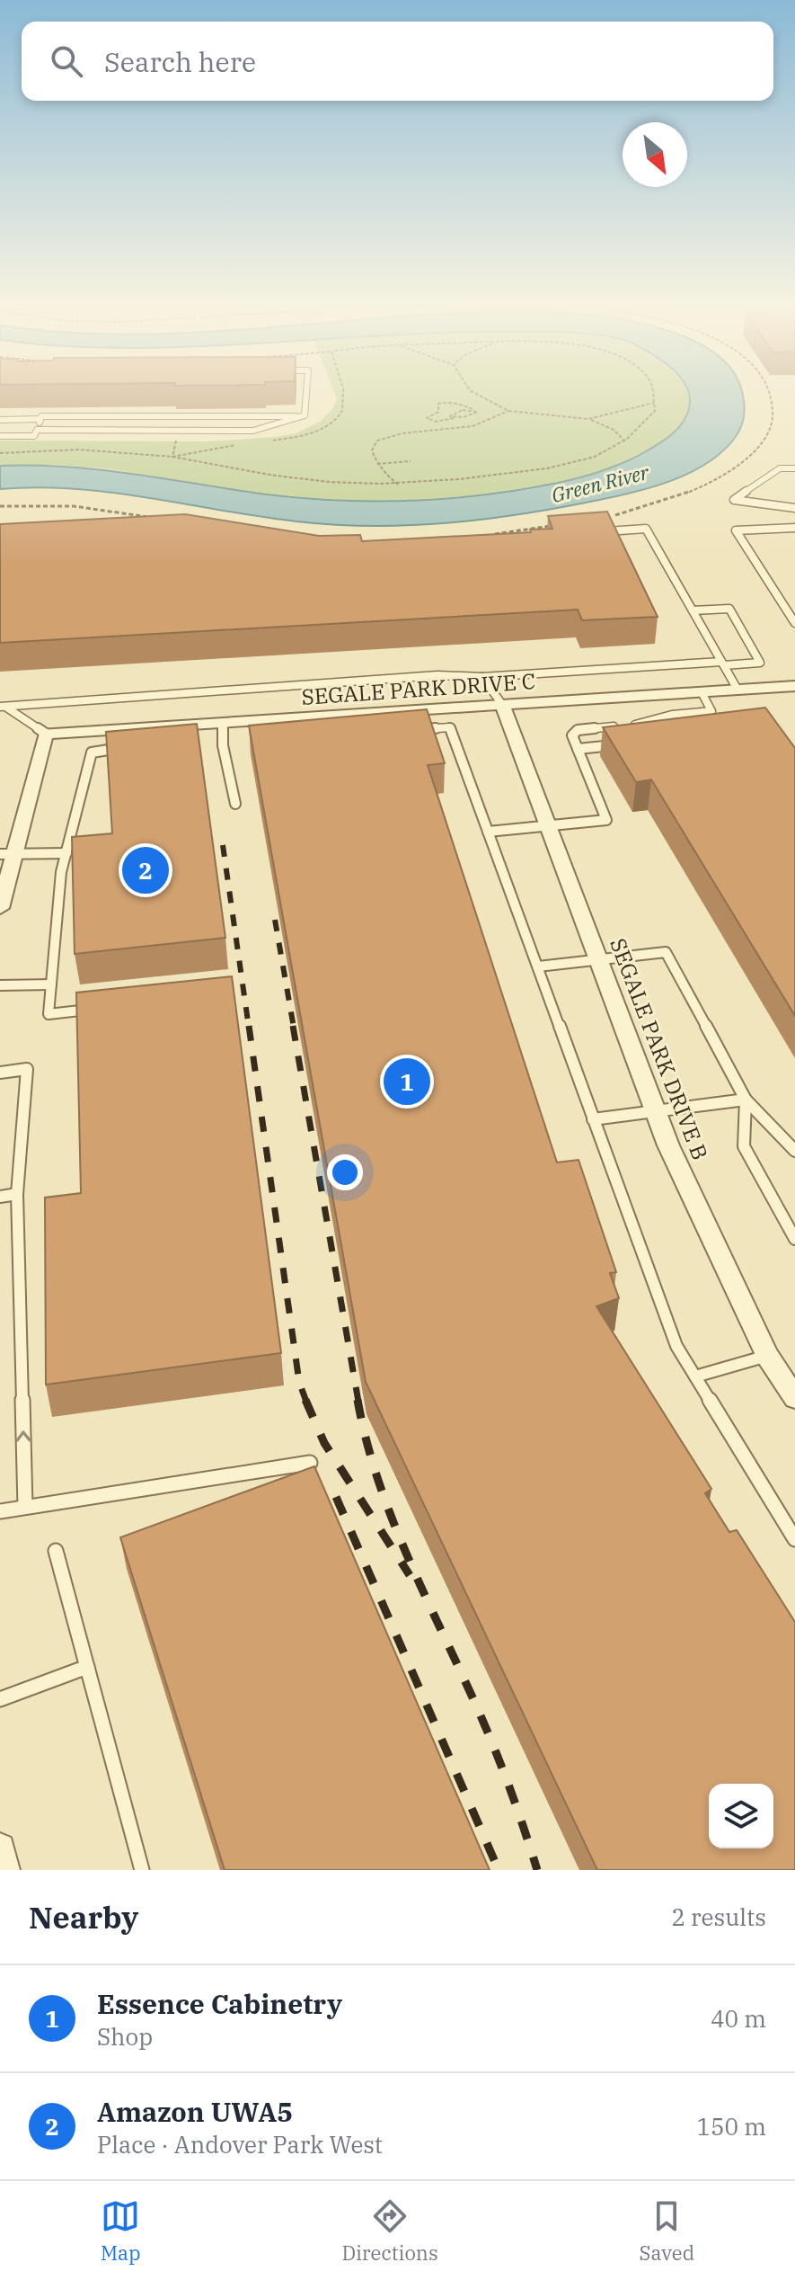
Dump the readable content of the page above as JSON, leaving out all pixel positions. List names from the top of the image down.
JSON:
{
  "streets": {
    "street": ["SEGALE PARK DRIVE C", "SEGALE PARK DRIVE B"]
  },
  "crossings": [
    ["SEGALE PARK DRIVE C", "SEGALE PARK DRIVE B"]
  ],
  "water": ["Green River"],
  "north": "bottom right",
  "page": {
    "search": "Search here",
    "pins": ["2", "1"],
    "heading": ["Nearby", "2 results"],
    "list": [
      {
        "mark": "1",
        "name": "Essence Cabinetry",
        "note": "Shop",
        "value": "40 m"
      },
      {
        "mark": "2",
        "name": "Amazon UWA5",
        "note": "Place · Andover Park West",
        "value": "150 m"
      }
    ],
    "nav": ["Map", "Directions", "Saved"]
  }
}
